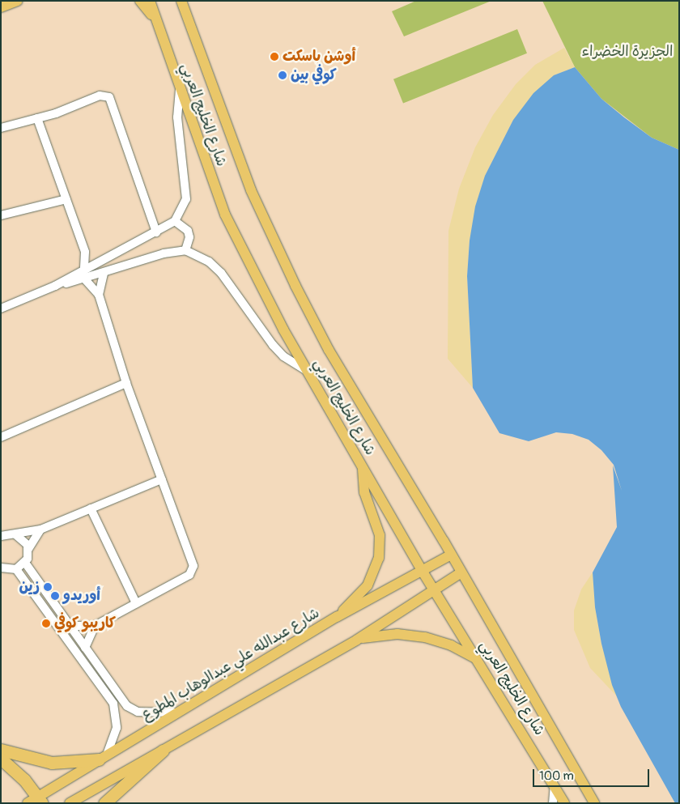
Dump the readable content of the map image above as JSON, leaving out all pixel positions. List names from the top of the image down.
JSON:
{
  "streets": {
    "main road": ["شارع الخليج العربي", "شارع عبدالله علي عبدالوهاب المطوع"]
  },
  "crossings": [
    ["شارع الخليج العربي", "شارع عبدالله علي عبدالوهاب المطوع"]
  ],
  "parks": ["الجزيرة الخضراء"],
  "places": [
    "أوشن باسكت",
    "كوفي بين",
    "زين",
    "أوريدو",
    "كاريبو كوفي"
  ],
  "scale_bar": "100 m"
}
